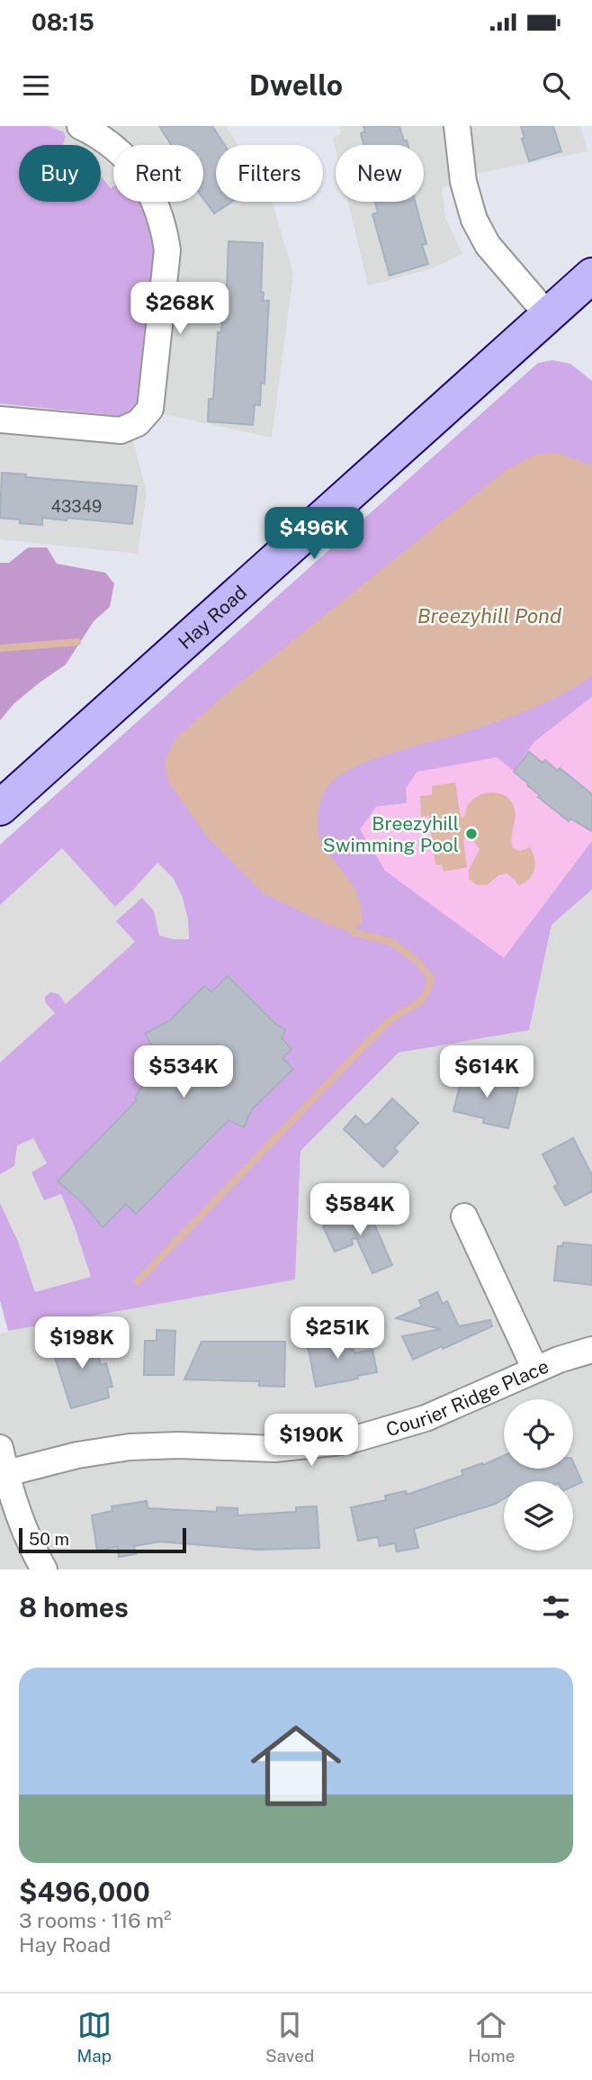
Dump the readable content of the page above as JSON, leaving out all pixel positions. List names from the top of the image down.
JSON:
{
  "streets": {
    "street": ["Hay Road", "Courier Ridge Place"]
  },
  "water": ["Breezyhill Pond"],
  "places": ["Breezyhill Swimming Pool"],
  "house_numbers": ["43349"],
  "scale_bar": "50 m",
  "page": {
    "status": "08:15",
    "header": "Dwello",
    "chip": [
      "Buy",
      "Rent",
      "Filters",
      "New"
    ],
    "price": [
      "$268K",
      "$496K",
      "$534K",
      "$614K",
      "$584K",
      "$251K",
      "$198K",
      "$190K"
    ],
    "scale": "50 m",
    "heading": "8 homes",
    "list": [
      {
        "name": "$496,000",
        "note": "3 rooms · 116 m² · Hay Road"
      }
    ],
    "tabs": ["Map", "Saved", "Home"]
  }
}
